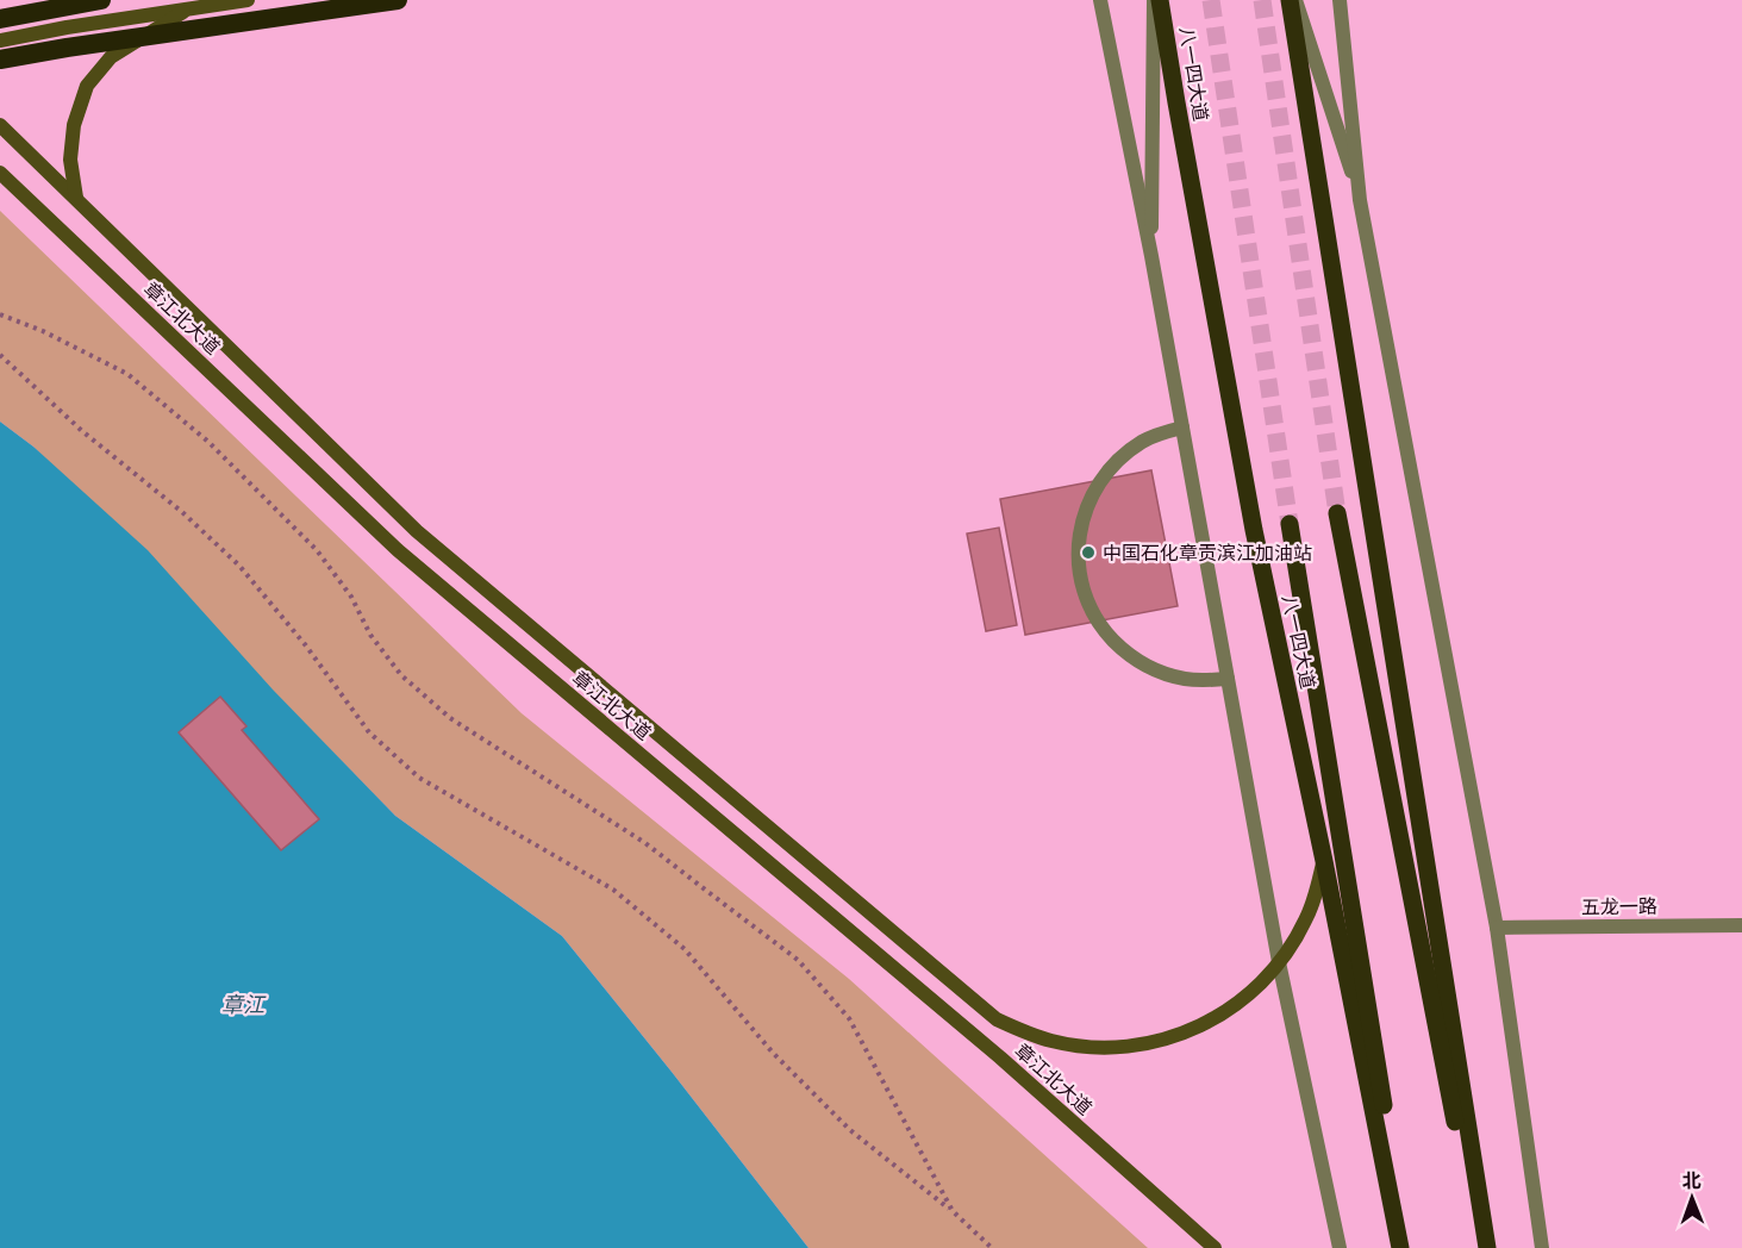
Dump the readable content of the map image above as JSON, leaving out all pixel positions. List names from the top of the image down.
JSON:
{
  "streets": {
    "main road": ["八一四大道", "章江北大道"],
    "street": ["五龙一路"]
  },
  "crossings": [
    ["八一四大道", "章江北大道"]
  ],
  "water": ["章江"],
  "places": ["中国石化章贡滨江加油站"],
  "north": "top"
}
